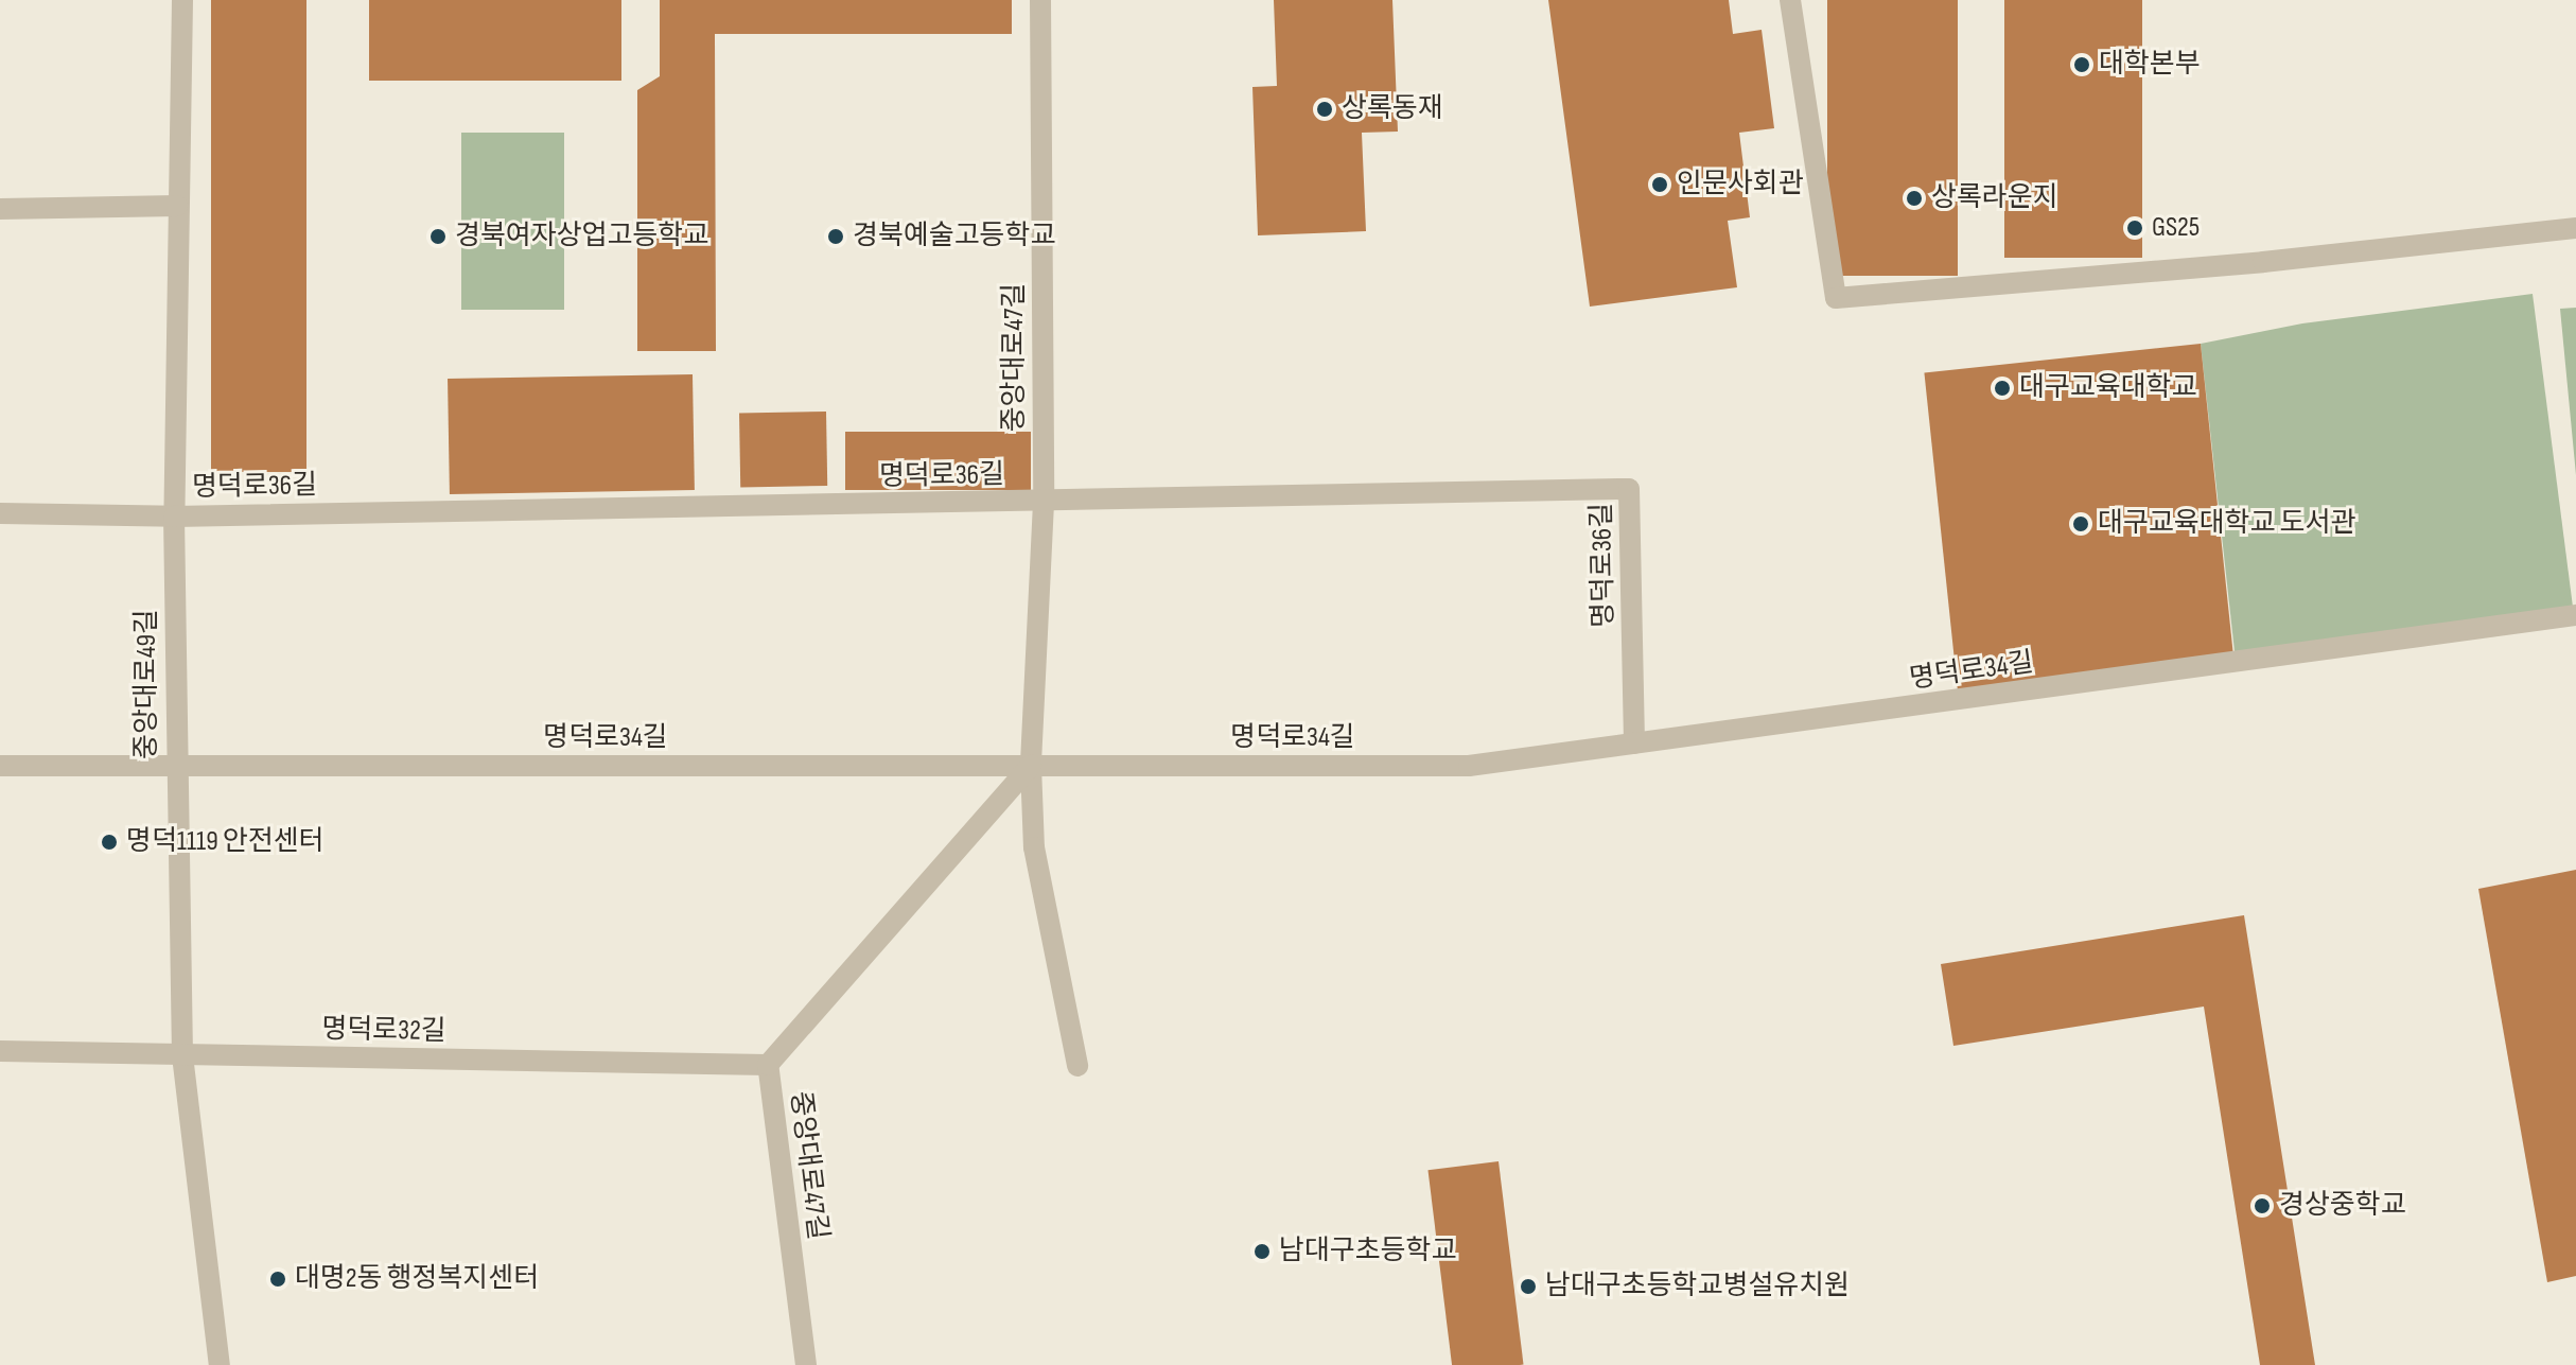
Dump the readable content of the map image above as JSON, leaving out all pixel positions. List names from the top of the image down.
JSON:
{
  "streets": {
    "street": [
      "중앙대로47길",
      "명덕로36길",
      "명덕로34길",
      "중앙대로49길",
      "명덕로32길"
    ]
  },
  "crossings": [
    ["중앙대로47길", "명덕로36길"],
    ["중앙대로47길", "명덕로34길"],
    ["중앙대로47길", "명덕로32길"],
    ["명덕로36길", "명덕로34길"],
    ["명덕로36길", "중앙대로49길"],
    ["명덕로34길", "중앙대로49길"],
    ["중앙대로49길", "명덕로32길"]
  ],
  "places": [
    "대학본부",
    "상록동재",
    "인문사회관",
    "상록라운지",
    "GS25",
    "경북여자상업고등학교",
    "경북예술고등학교",
    "대구교육대학교",
    "대구교육대학교 도서관",
    "명덕1119 안전센터",
    "경상중학교",
    "남대구초등학교",
    "대명2동 행정복지센터",
    "남대구초등학교병설유치원"
  ]
}
